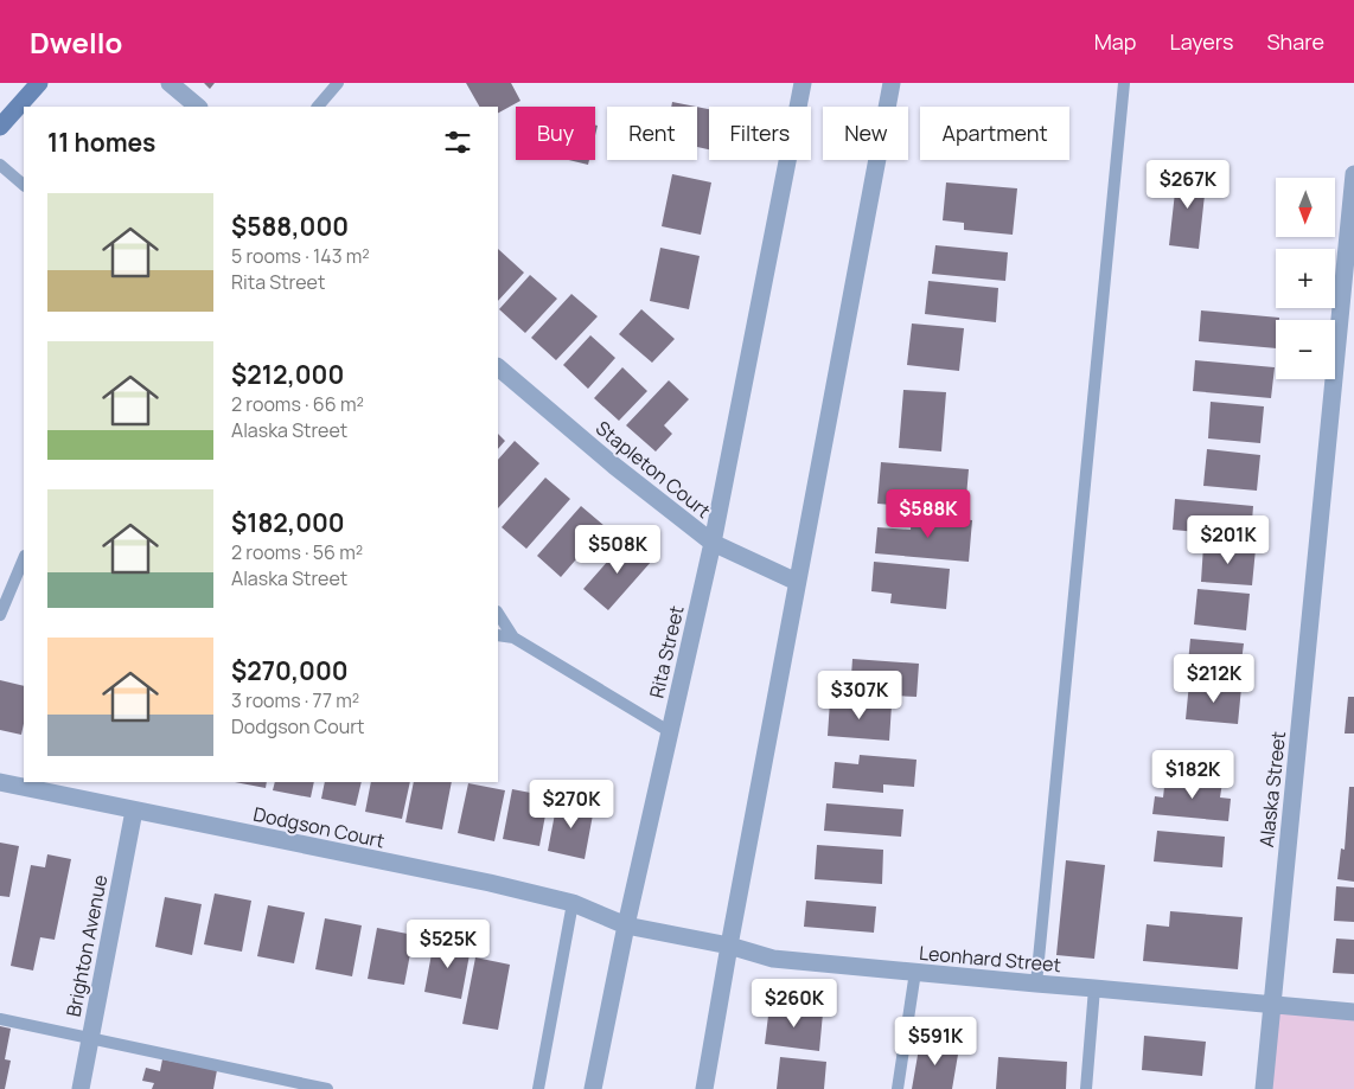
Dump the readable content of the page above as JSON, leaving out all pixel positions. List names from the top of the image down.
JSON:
{
  "streets": {
    "street": [
      "Stapleton Court",
      "Rita Street",
      "Alaska Street",
      "Dodgson Court",
      "Brighton Avenue",
      "Leonhard Street"
    ]
  },
  "crossings": [
    ["Stapleton Court", "Rita Street"],
    ["Rita Street", "Dodgson Court"],
    ["Rita Street", "Leonhard Street"],
    ["Alaska Street", "Leonhard Street"],
    ["Dodgson Court", "Brighton Avenue"],
    ["Dodgson Court", "Leonhard Street"]
  ],
  "north": "bottom",
  "page": {
    "header": "Dwello",
    "nav": ["Map", "Layers", "Share"],
    "chip": [
      "Buy",
      "Rent",
      "Filters",
      "New",
      "Apartment"
    ],
    "heading": "11 homes",
    "price": [
      "$267K",
      "$588K",
      "$201K",
      "$508K",
      "$212K",
      "$307K",
      "$182K",
      "$270K",
      "$525K",
      "$260K",
      "$591K"
    ],
    "map_buttons": ["+", "−"],
    "list": [
      {
        "name": "$588,000",
        "note": "5 rooms · 143 m² · Rita Street"
      },
      {
        "name": "$212,000",
        "note": "2 rooms · 66 m² · Alaska Street"
      },
      {
        "name": "$182,000",
        "note": "2 rooms · 56 m² · Alaska Street"
      },
      {
        "name": "$270,000",
        "note": "3 rooms · 77 m² · Dodgson Court"
      }
    ]
  }
}
